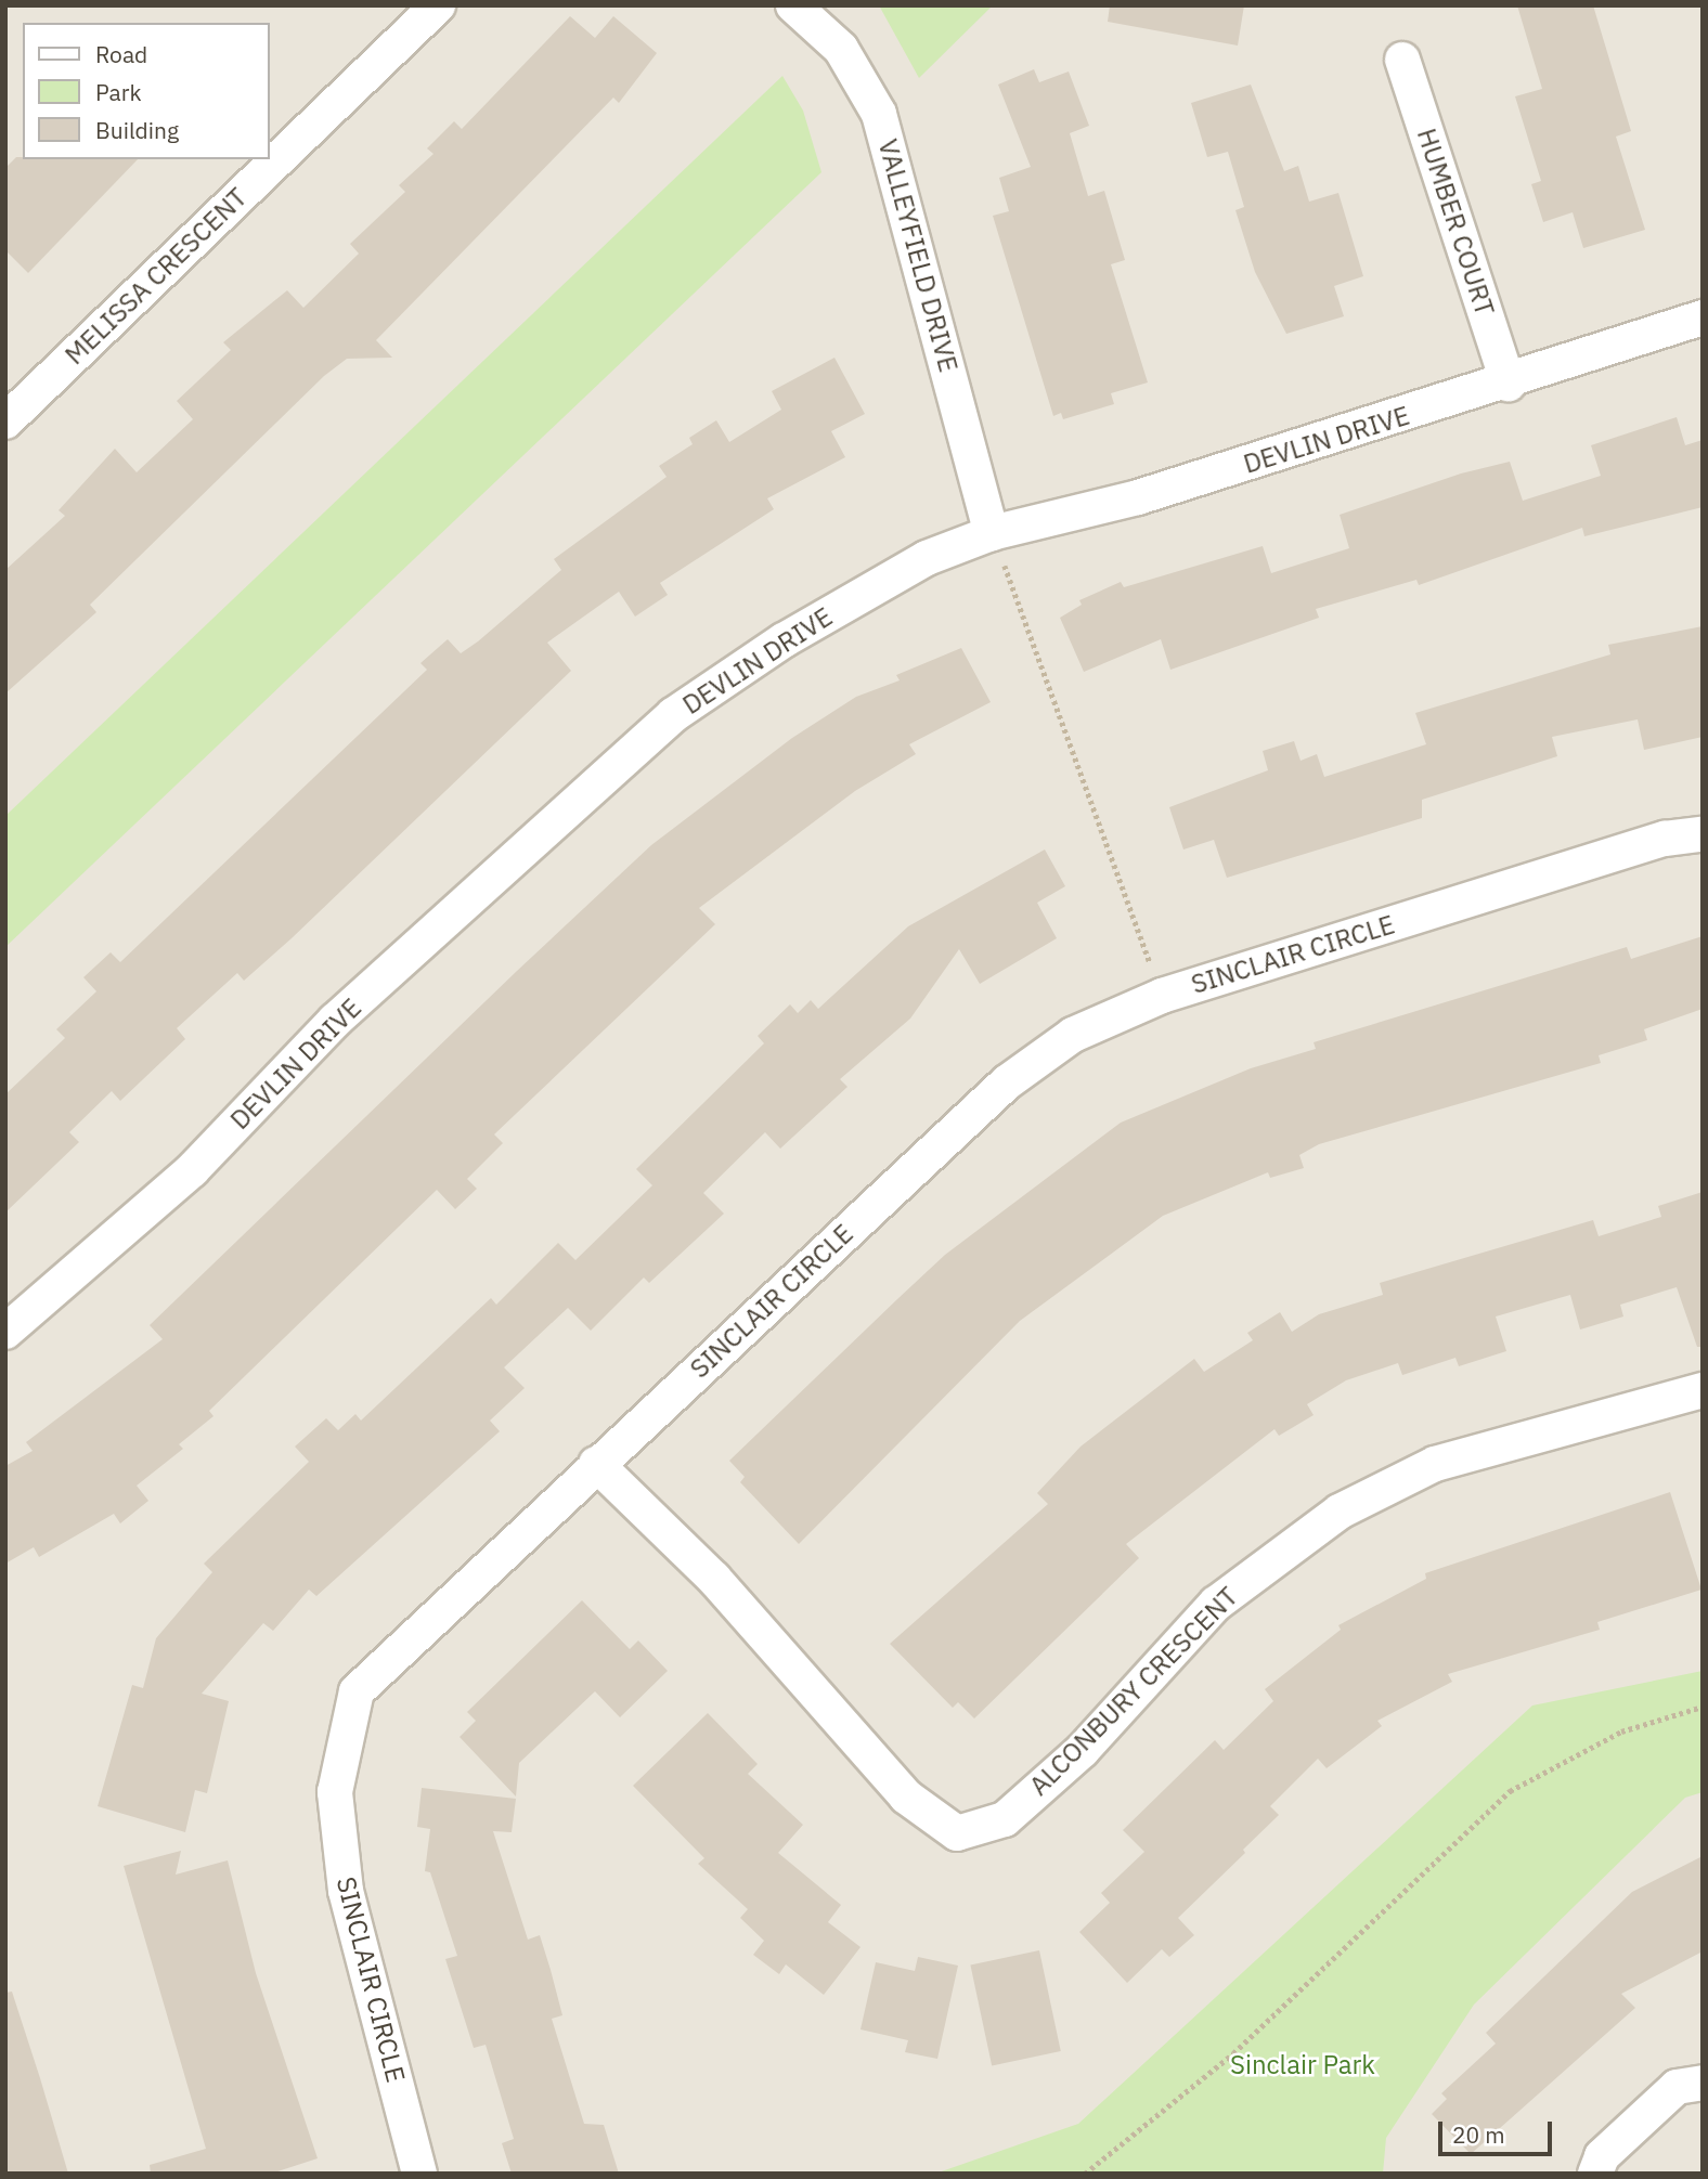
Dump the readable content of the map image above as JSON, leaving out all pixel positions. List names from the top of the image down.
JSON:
{
  "streets": {
    "street": [
      "HUMBER COURT",
      "VALLEYFIELD DRIVE",
      "MELISSA CRESCENT",
      "DEVLIN DRIVE",
      "SINCLAIR CIRCLE",
      "ALCONBURY CRESCENT"
    ]
  },
  "crossings": [
    ["HUMBER COURT", "DEVLIN DRIVE"],
    ["VALLEYFIELD DRIVE", "DEVLIN DRIVE"],
    ["SINCLAIR CIRCLE", "ALCONBURY CRESCENT"]
  ],
  "parks": ["Sinclair Park"],
  "legend": ["Road", "Park", "Building"],
  "scale_bar": "20 m"
}
